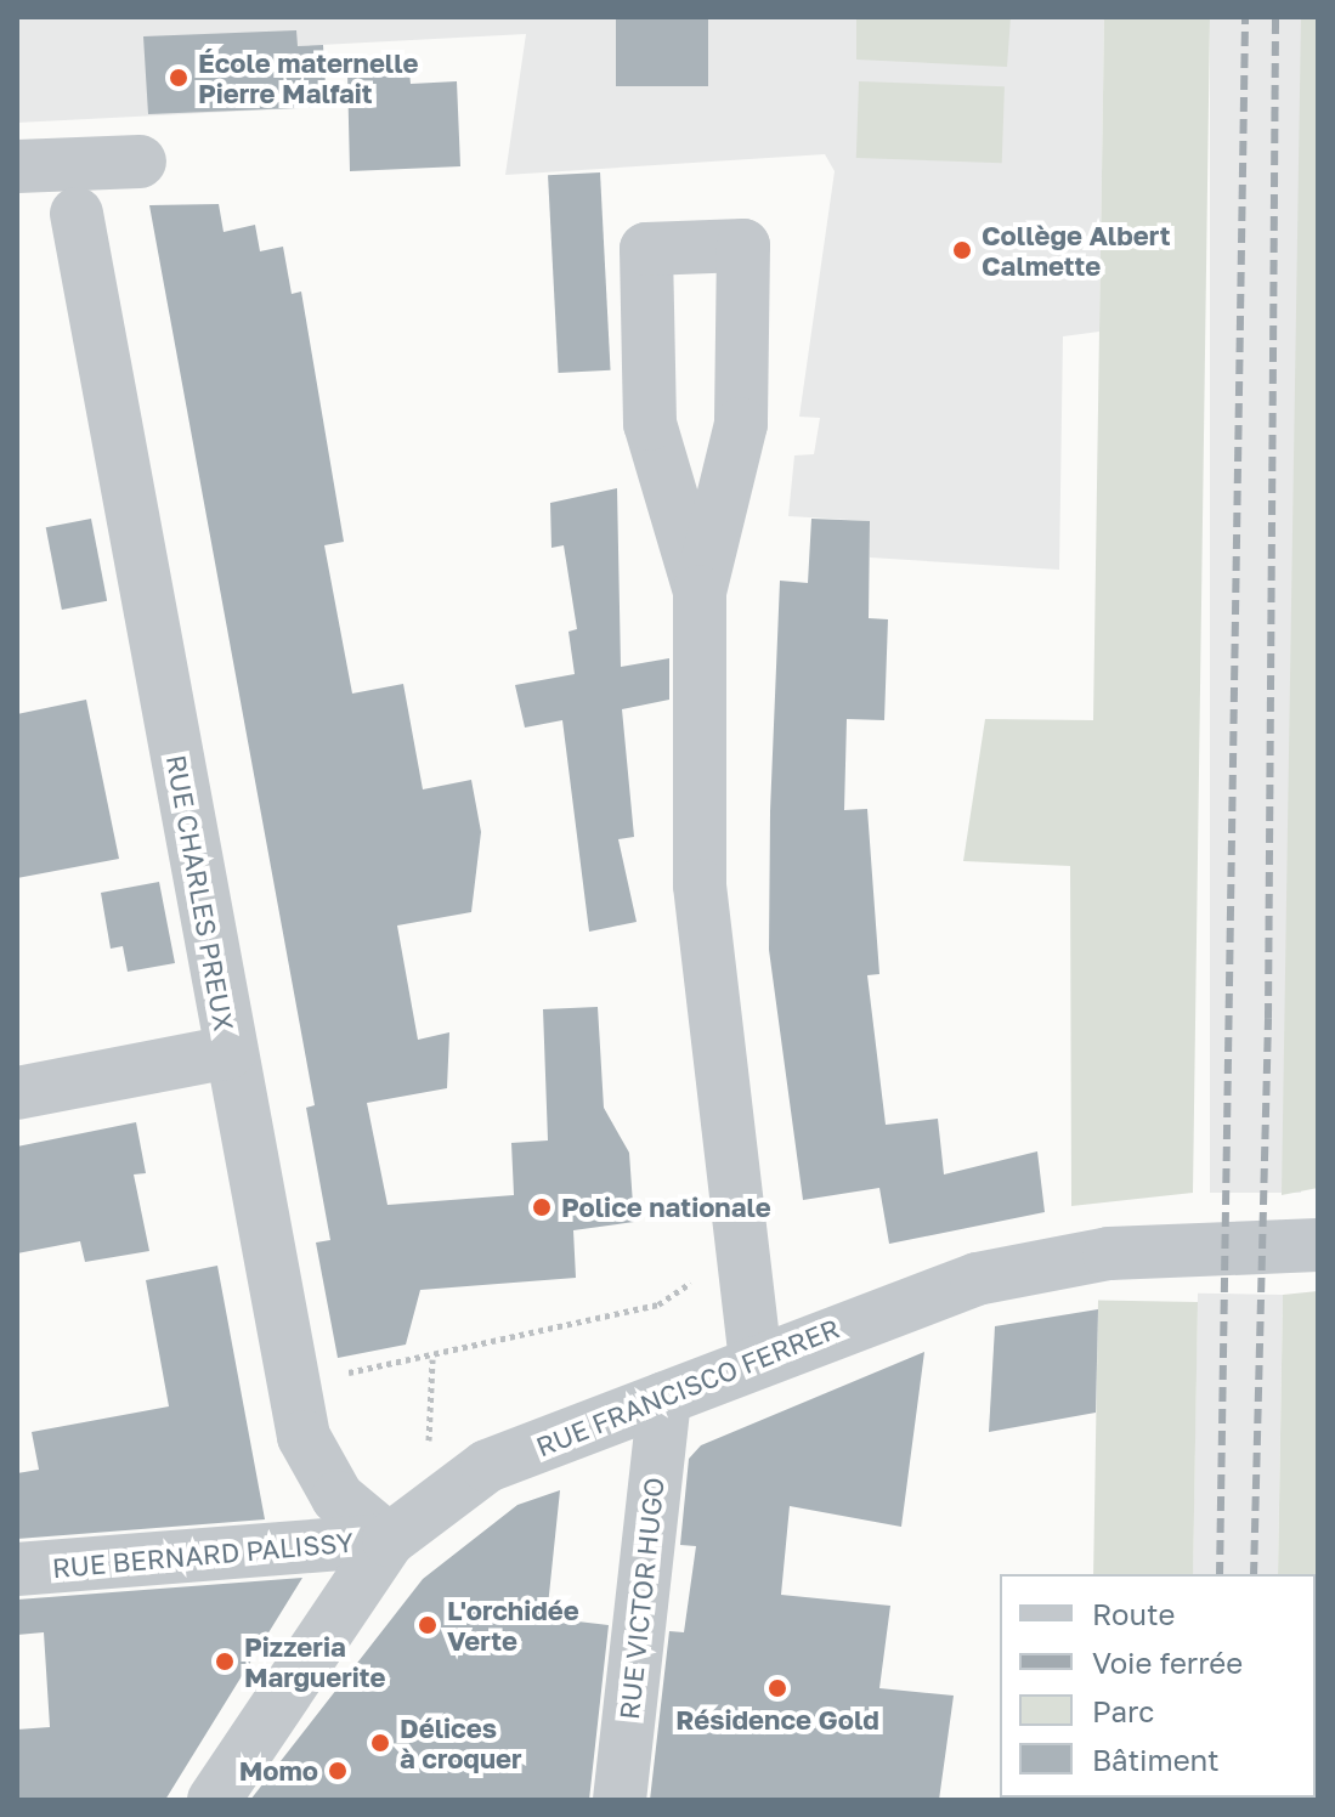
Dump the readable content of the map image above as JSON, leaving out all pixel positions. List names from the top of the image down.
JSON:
{
  "streets": {
    "street": [
      "RUE CHARLES PREUX",
      "RUE FRANCISCO FERRER",
      "RUE BERNARD PALISSY",
      "RUE VICTOR HUGO"
    ]
  },
  "crossings": [
    ["RUE CHARLES PREUX", "RUE FRANCISCO FERRER"],
    ["RUE CHARLES PREUX", "RUE BERNARD PALISSY"],
    ["RUE FRANCISCO FERRER", "RUE BERNARD PALISSY"],
    ["RUE FRANCISCO FERRER", "RUE VICTOR HUGO"]
  ],
  "places": [
    "École maternelle Pierre Malfait",
    "Collège Albert Calmette",
    "Police nationale",
    "L'orchidée Verte",
    "Pizzeria Marguerite",
    "Résidence Gold",
    "Délices à croquer",
    "Momo"
  ],
  "legend": [
    "Route",
    "Voie ferrée",
    "Parc",
    "Bâtiment"
  ]
}
